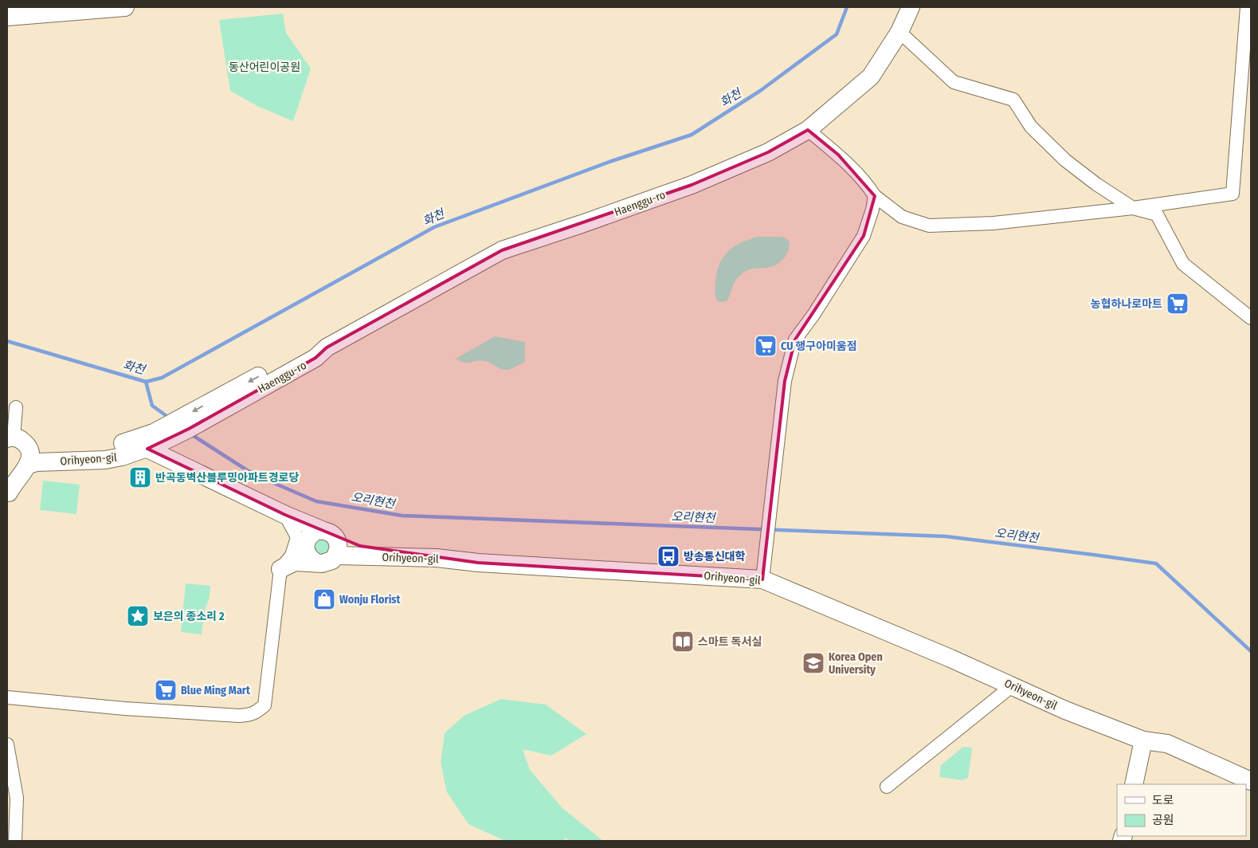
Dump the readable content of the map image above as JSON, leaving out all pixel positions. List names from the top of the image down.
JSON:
{
  "streets": {
    "street": ["Haenggu-ro", "Orihyeon-gil"]
  },
  "crossings": [
    ["Haenggu-ro", "Orihyeon-gil"]
  ],
  "water": ["화천", "오리현천"],
  "parks": ["동산어린이공원"],
  "places": {
    "supermarket": ["농협하나로마트", "CU 행구아미움점", "Blue Ming Mart"],
    "building": ["반곡동벽산블루밍아파트경로당"],
    "bus stop": ["방송통신대학"],
    "shop": ["Wonju Florist"],
    "place": ["보은의 종소리 2"],
    "library": ["스마트 독서실"],
    "school or university": ["Korea Open University"]
  },
  "legend": ["도로", "공원"]
}
